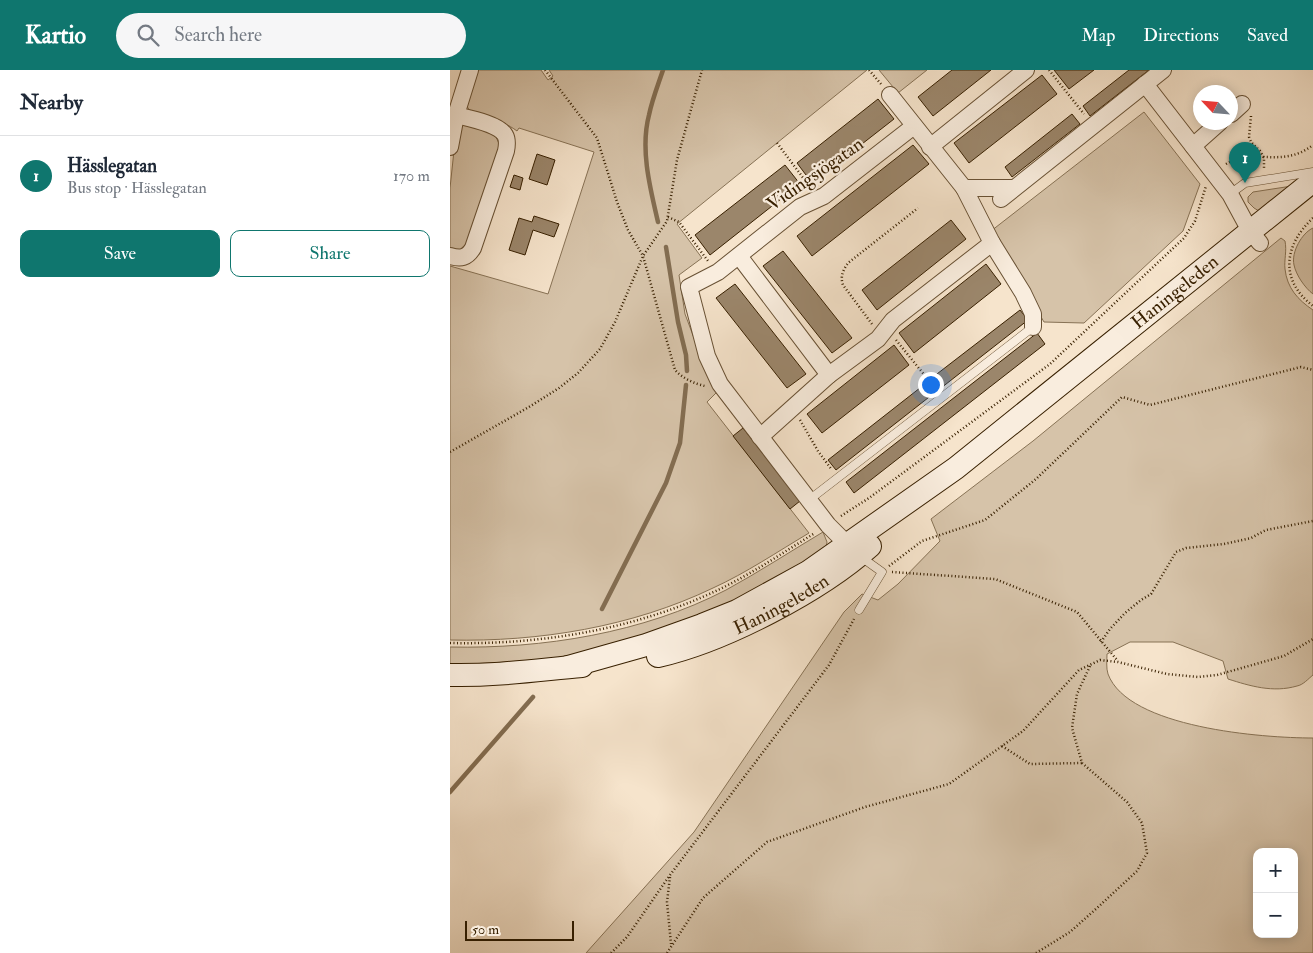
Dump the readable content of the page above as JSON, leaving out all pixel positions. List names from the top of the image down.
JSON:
{
  "streets": {
    "main road": ["Haningeleden"],
    "street": ["Vidingsjögatan"]
  },
  "crossings": [
    ["Vidingsjögatan", "Haningeleden"]
  ],
  "scale_bar": "50 m",
  "north": "top left",
  "page": {
    "header": "Kartio",
    "search": "Search here",
    "nav": ["Map", "Directions", "Saved"],
    "heading": "Nearby",
    "list": [
      {
        "mark": "1",
        "name": "Hässlegatan",
        "note": "Bus stop · Hässlegatan",
        "value": "170 m"
      }
    ],
    "pins": "1",
    "buttons": ["Save", "Share"],
    "map_buttons": ["+", "−"],
    "scale": "50 m"
  }
}
